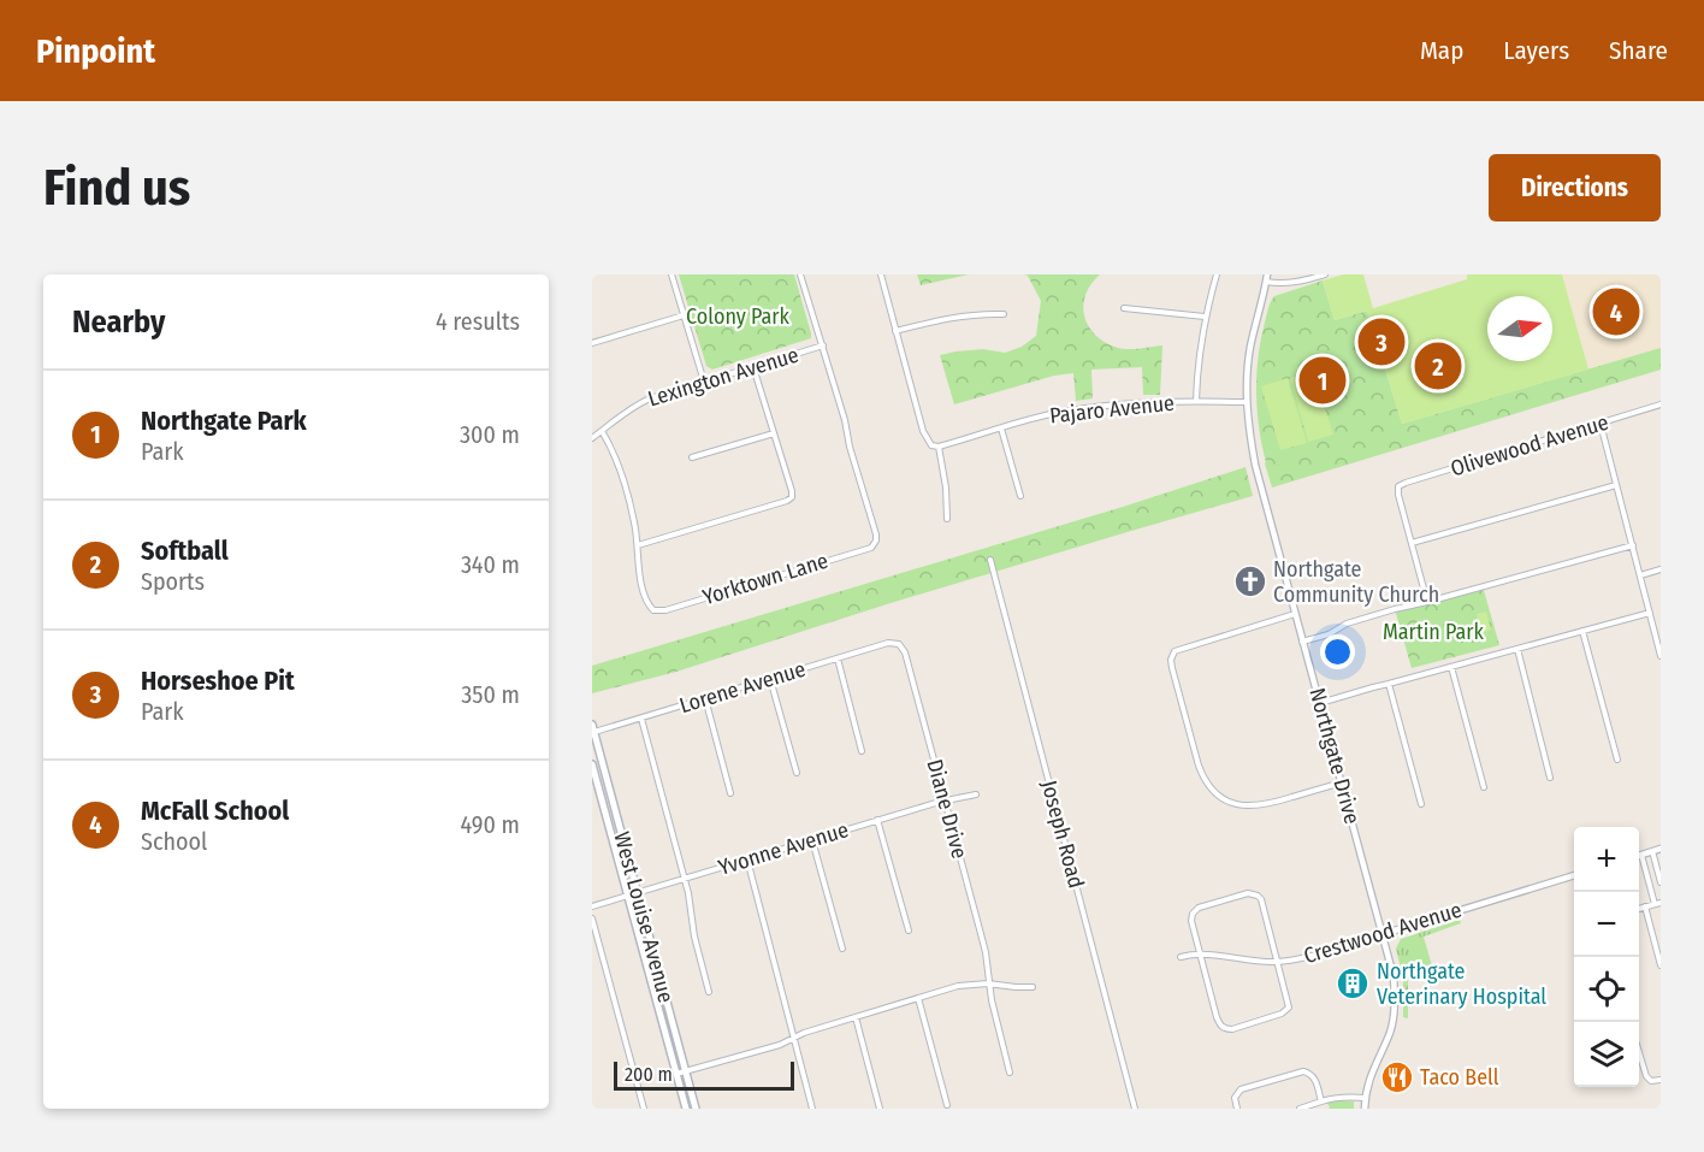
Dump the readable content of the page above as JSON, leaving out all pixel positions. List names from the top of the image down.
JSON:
{
  "streets": {
    "main road": ["West Louise Avenue"],
    "street": [
      "Lexington Avenue",
      "Pajaro Avenue",
      "Olivewood Avenue",
      "Yorktown Lane",
      "Lorene Avenue",
      "Northgate Drive",
      "Diane Drive",
      "Joseph Road",
      "Yvonne Avenue",
      "Crestwood Avenue"
    ]
  },
  "crossings": [
    ["Lexington Avenue", "Yorktown Lane"],
    ["Pajaro Avenue", "Northgate Drive"],
    ["Lorene Avenue", "Diane Drive"],
    ["Lorene Avenue", "West Louise Avenue"],
    ["Northgate Drive", "Crestwood Avenue"],
    ["Diane Drive", "Yvonne Avenue"],
    ["Yvonne Avenue", "West Louise Avenue"]
  ],
  "parks": ["Colony Park", "Martin Park"],
  "places": {
    "church": ["Northgate Community Church"],
    "building": ["Northgate Veterinary Hospital"],
    "restaurant": ["Taco Bell"]
  },
  "scale_bar": "200 m",
  "north": "right",
  "page": {
    "header": "Pinpoint",
    "nav": ["Map", "Layers", "Share"],
    "buttons": "Directions",
    "title": "Find us",
    "heading": ["Nearby", "4 results"],
    "pins": [
      "4",
      "3",
      "2",
      "1"
    ],
    "list": [
      {
        "mark": "1",
        "name": "Northgate Park",
        "note": "Park",
        "value": "300 m"
      },
      {
        "mark": "2",
        "name": "Softball",
        "note": "Sports",
        "value": "340 m"
      },
      {
        "mark": "3",
        "name": "Horseshoe Pit",
        "note": "Park",
        "value": "350 m"
      },
      {
        "mark": "4",
        "name": "McFall School",
        "note": "School",
        "value": "490 m"
      }
    ],
    "map_buttons": ["+", "−"],
    "scale": "200 m"
  }
}
